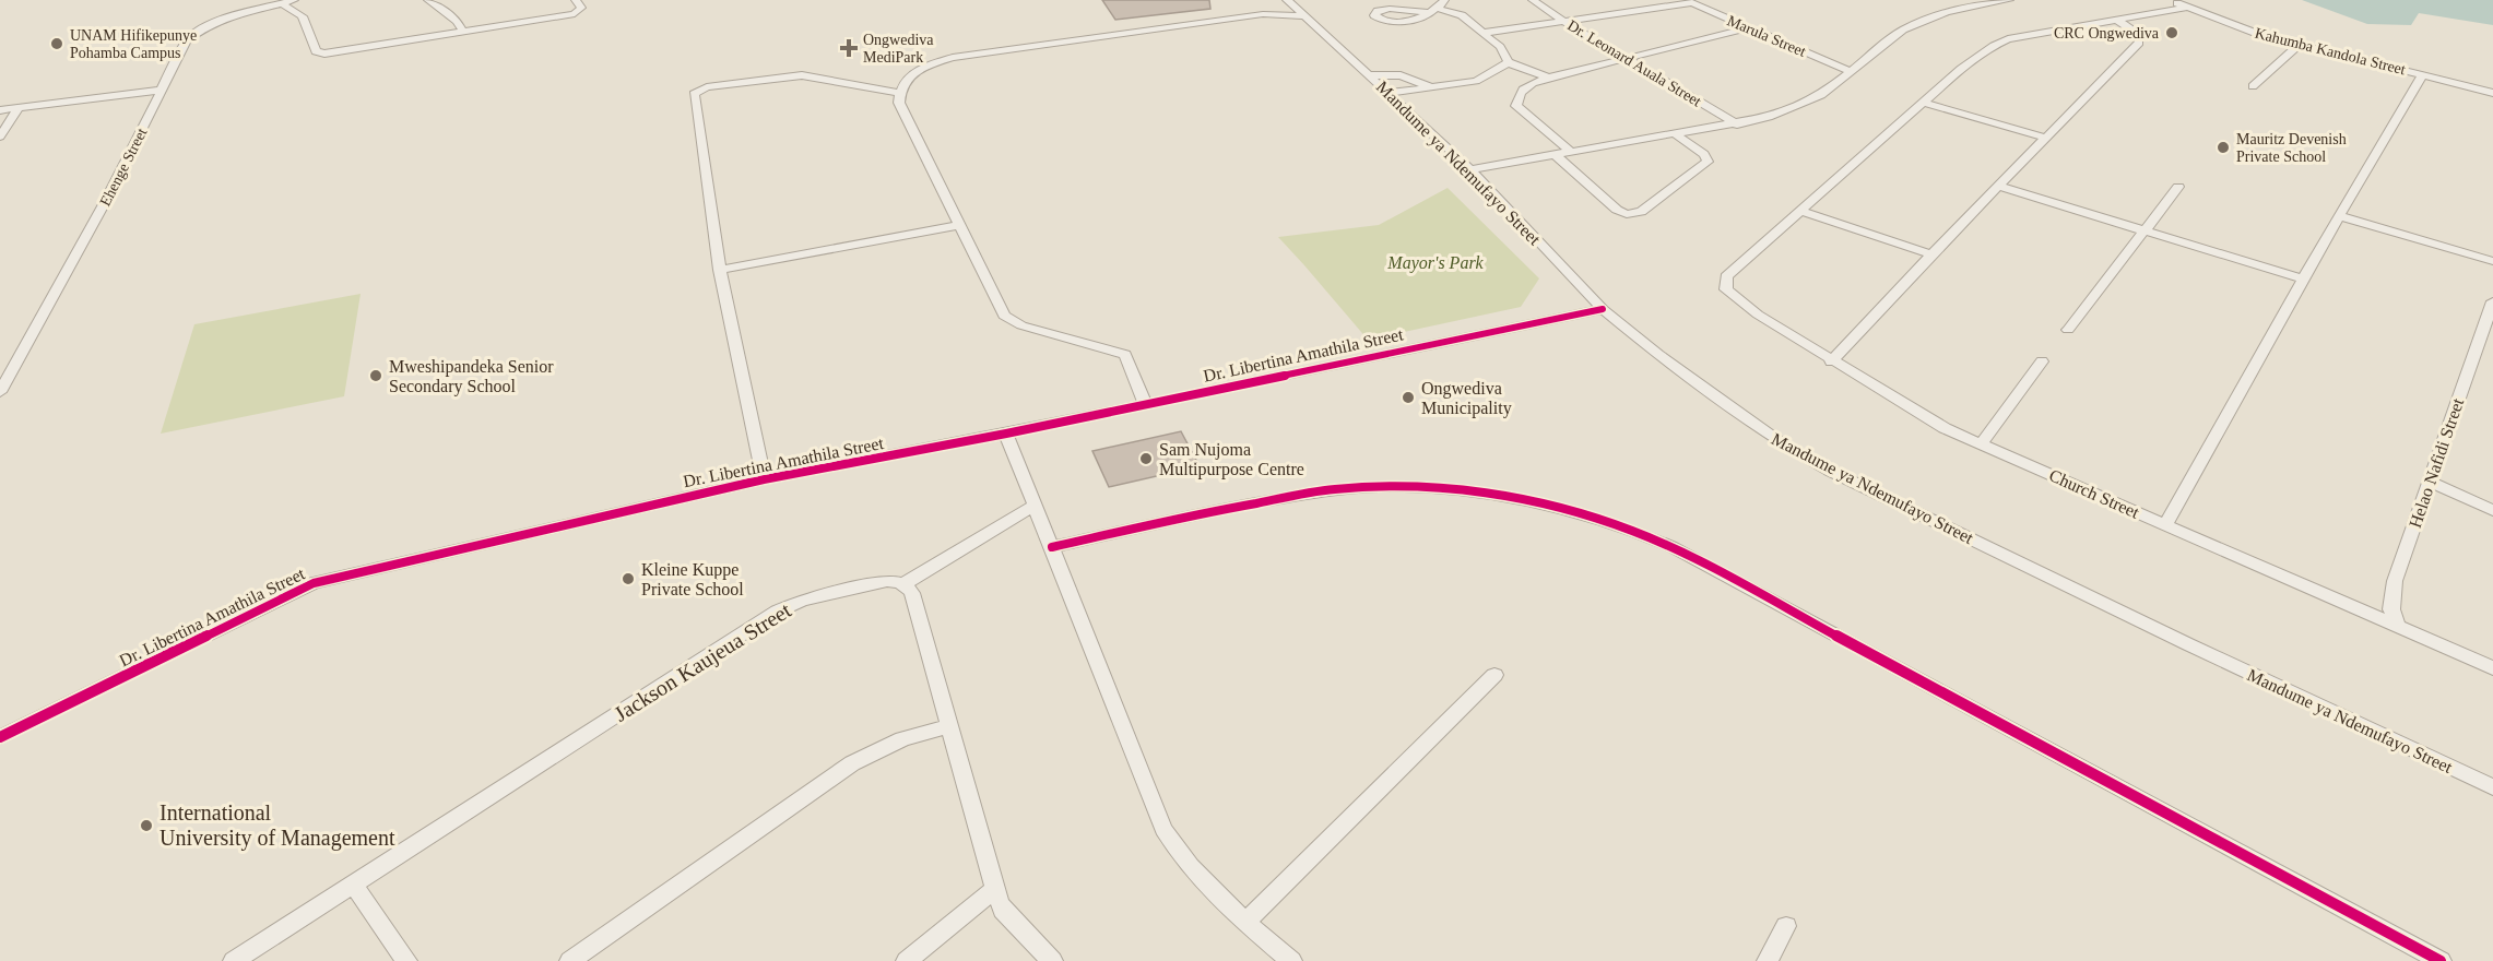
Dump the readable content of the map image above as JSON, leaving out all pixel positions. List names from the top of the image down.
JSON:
{
  "streets": {
    "street": [
      "Marula Street",
      "Kahumba Kandola Street",
      "Dr. Leonard Auala Street",
      "Mandume ya Ndemufayo Street",
      "Ehenge Street",
      "Dr. Libertina Amathila Street",
      "Helao Nafidi Street",
      "Church Street",
      "Jackson Kaujeua Street"
    ]
  },
  "crossings": [
    ["Mandume ya Ndemufayo Street", "Dr. Libertina Amathila Street"],
    ["Helao Nafidi Street", "Church Street"]
  ],
  "parks": ["Mayor's Park"],
  "places": {
    "other": [
      "CRC Ongwediva",
      "UNAM Hifikepunye Pohamba Campus",
      "Mauritz Devenish Private School",
      "Mweshipandeka Senior Secondary School",
      "Ongwediva Municipality",
      "Sam Nujoma Multipurpose Centre",
      "Kleine Kuppe Private School",
      "International University of Management"
    ],
    "health": ["Ongwediva MediPark"]
  }
}
